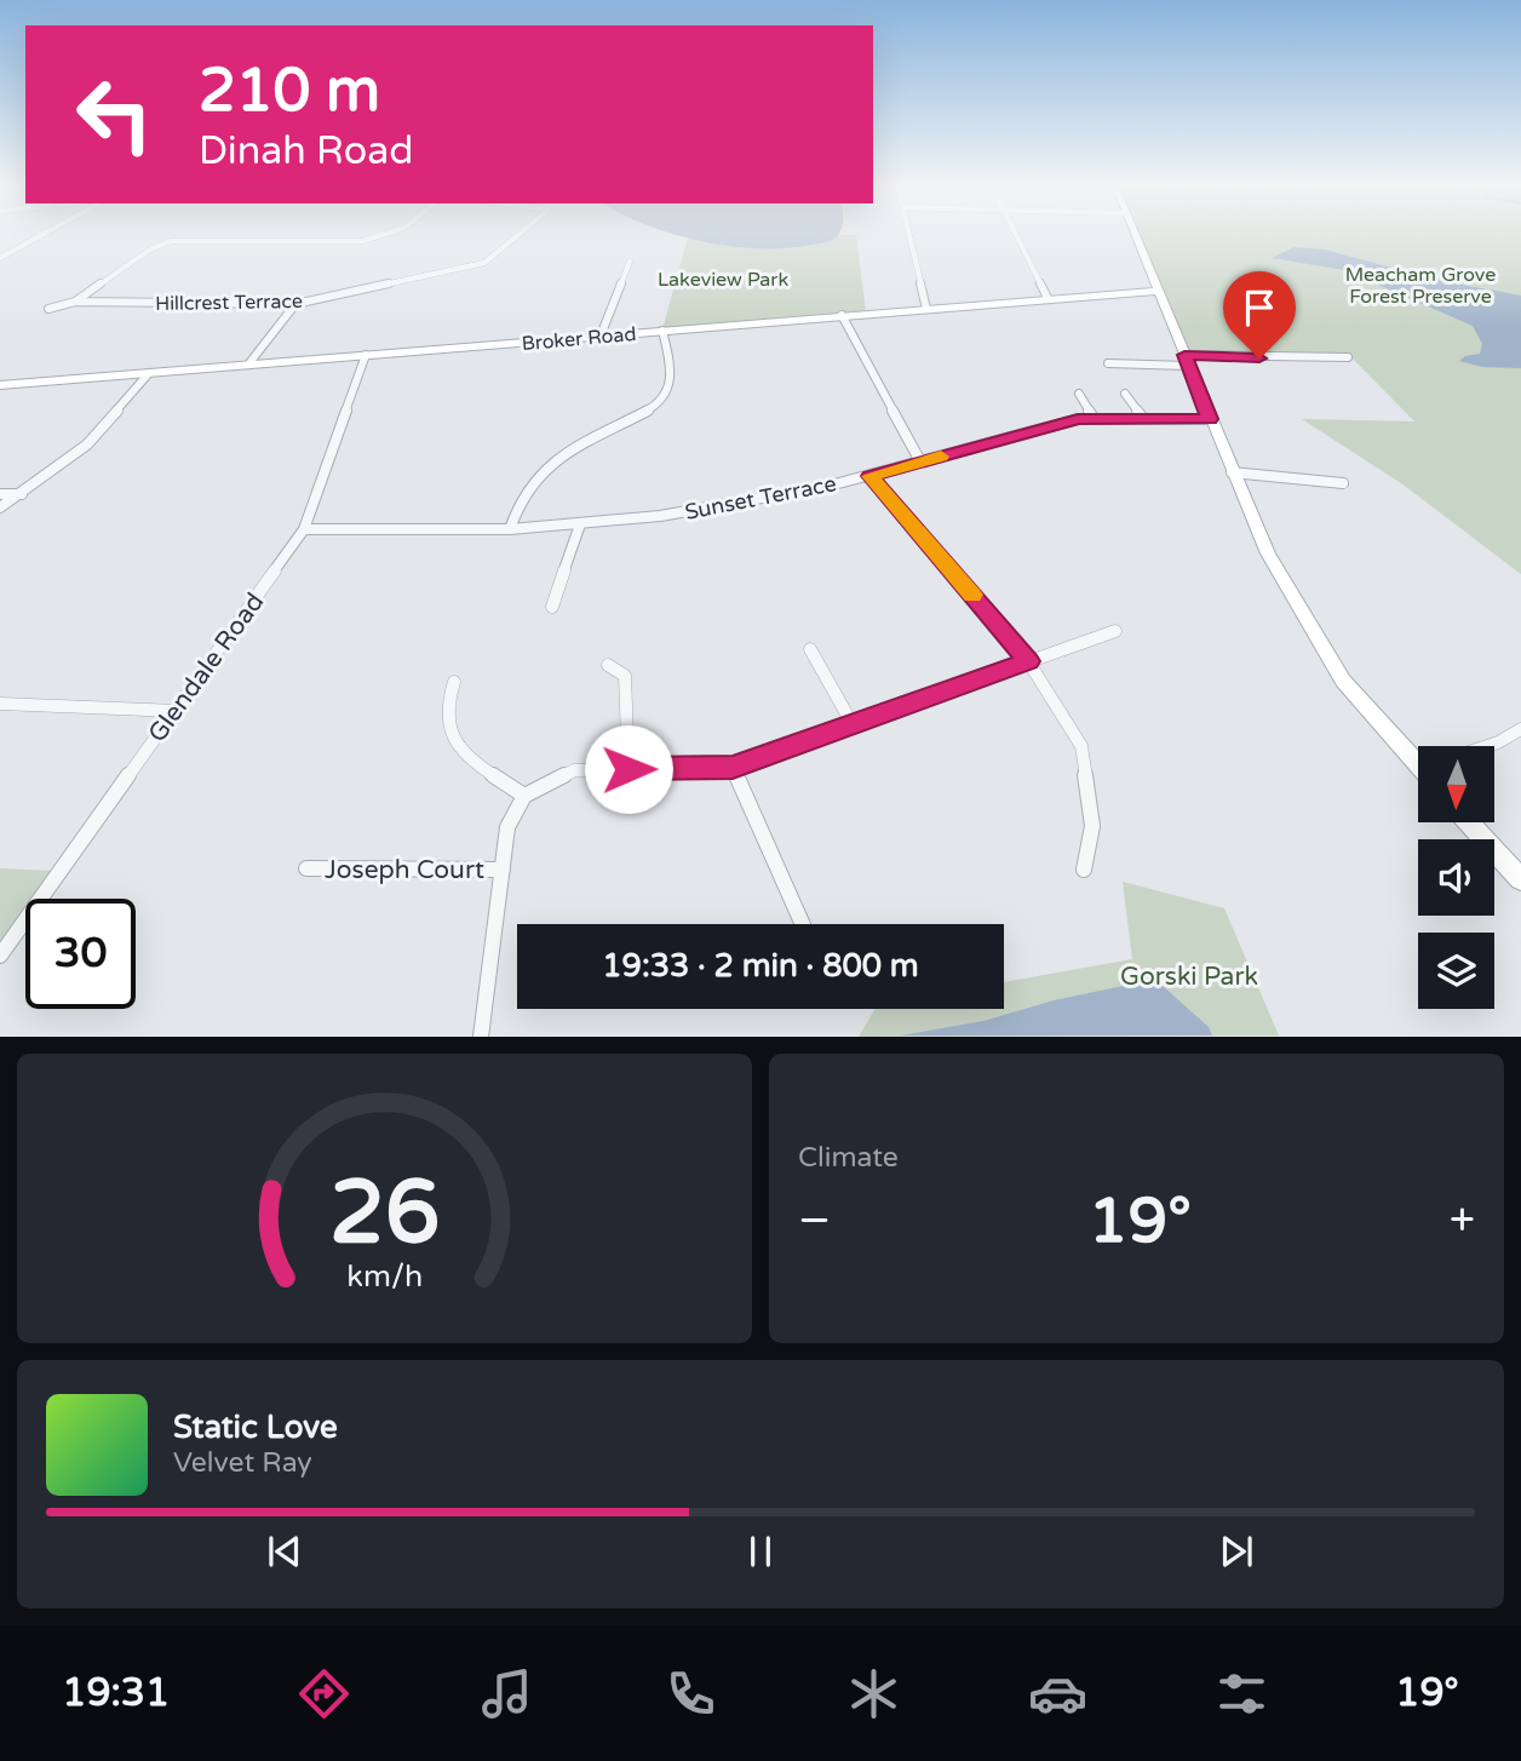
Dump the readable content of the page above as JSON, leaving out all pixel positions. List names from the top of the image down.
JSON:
{
  "streets": {
    "street": [
      "Hillcrest Terrace",
      "Broker Road",
      "Sunset Terrace",
      "Glendale Road",
      "Joseph Court"
    ]
  },
  "crossings": [
    ["Broker Road", "Glendale Road"],
    ["Sunset Terrace", "Glendale Road"]
  ],
  "parks": ["Meacham Grove Forest Preserve", "Lakeview Park", "Gorski Park"],
  "north": "bottom",
  "page": {
    "turn": ["210 m", "Dinah Road"],
    "limit": "30",
    "trip": "19:33 · 2 min · 800 m",
    "tile": "Climate",
    "heat": ["−", "19°", "+"],
    "song": ["Static Love", "Velvet Ray"],
    "tabs": ["19:31", "19°"],
    "gauge": ["26", "km/h"]
  }
}
